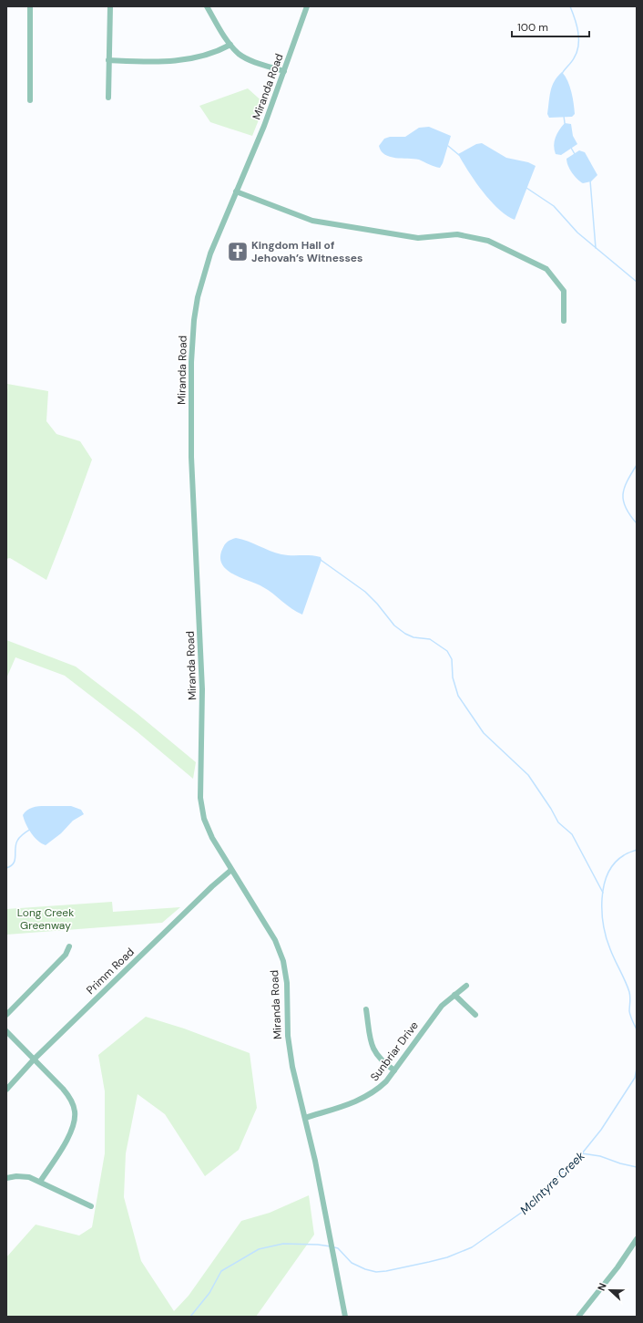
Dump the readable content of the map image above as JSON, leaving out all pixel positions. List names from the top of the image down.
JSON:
{
  "streets": {
    "street": ["Miranda Road", "Primm Road", "Sunbriar Drive"]
  },
  "crossings": [
    ["Miranda Road", "Primm Road"],
    ["Miranda Road", "Sunbriar Drive"]
  ],
  "water": ["McIntyre Creek"],
  "parks": ["Long Creek Greenway"],
  "places": {
    "church": ["Kingdom Hall of Jehovah’s Witnesses"]
  },
  "scale_bar": "100 m",
  "north": "left"
}
